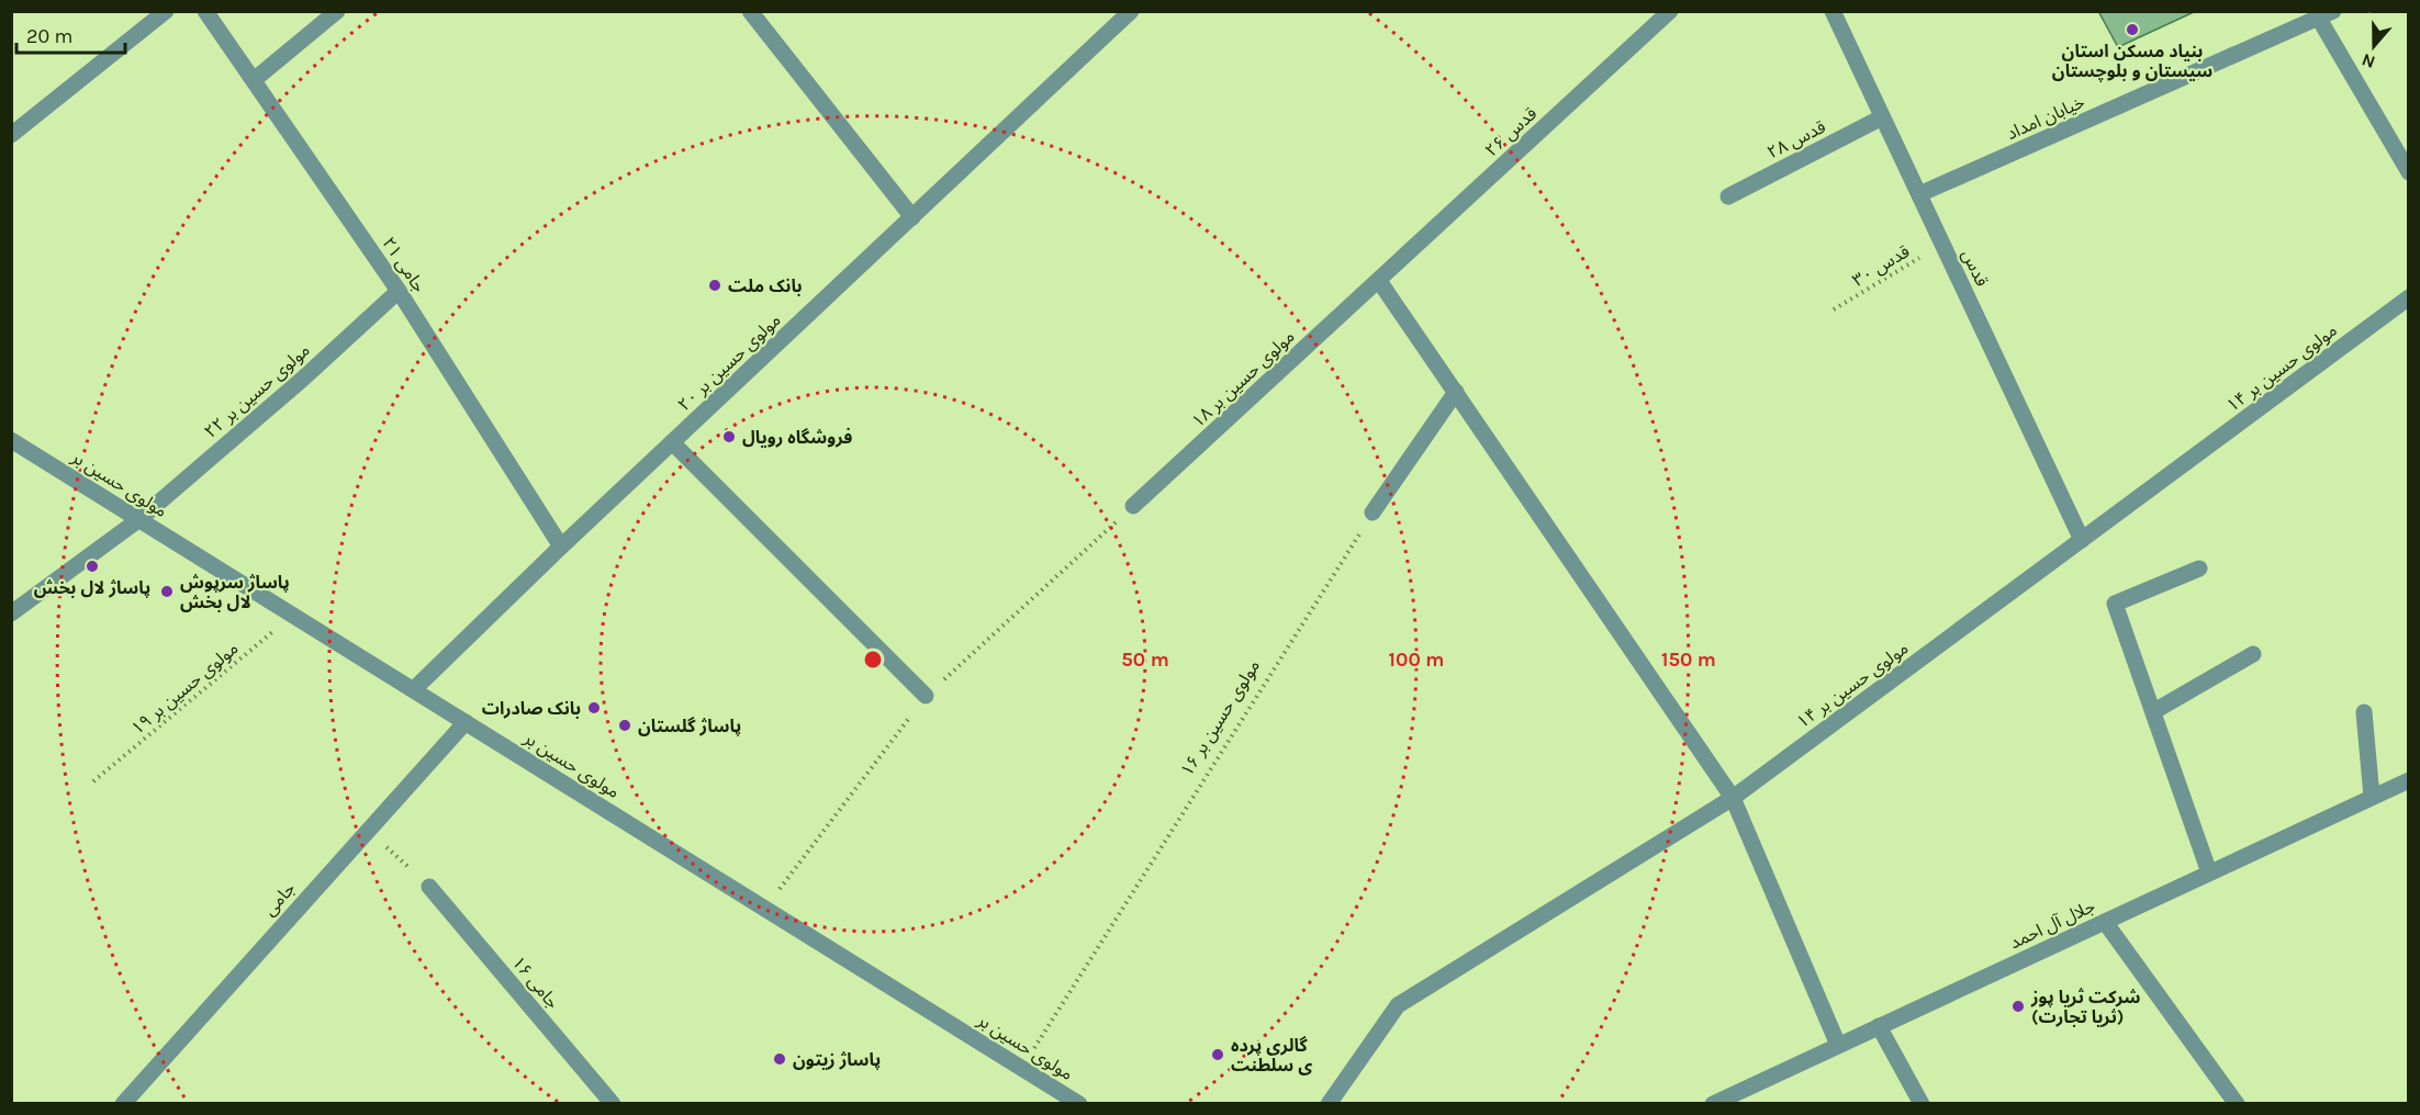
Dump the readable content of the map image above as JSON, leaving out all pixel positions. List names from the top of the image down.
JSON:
{
  "streets": {
    "street": [
      "خیابان امداد",
      "قدس ۲۶",
      "قدس ۲۸",
      "جامی ۲۱",
      "قدس",
      "مولوی حسین بر ۲۰",
      "مولوی حسین بر ۱۴",
      "مولوی حسین بر ۱۸",
      "مولوی حسین بر ۲۲",
      "مولوی حسین بر",
      "جامی",
      "جلال آل احمد",
      "جامی ۱۶"
    ],
    "path": ["قدس ۳۰", "مولوی حسین بر ۱۹", "مولوی حسین بر ۱۶"]
  },
  "crossings": [
    ["خیابان امداد", "قدس"],
    ["قدس ۲۶", "مولوی حسین بر ۱۸"],
    ["قدس ۲۸", "قدس"],
    ["جامی ۲۱", "مولوی حسین بر ۲۰"],
    ["جامی ۲۱", "مولوی حسین بر ۲۲"],
    ["قدس ۳۰", "قدس"],
    ["قدس", "مولوی حسین بر ۱۴"],
    ["مولوی حسین بر ۲۰", "مولوی حسین بر"],
    ["مولوی حسین بر ۲۲", "مولوی حسین بر"],
    ["مولوی حسین بر", "مولوی حسین بر ۱۹"],
    ["مولوی حسین بر", "مولوی حسین بر ۱۶"],
    ["مولوی حسین بر", "جامی"]
  ],
  "places": [
    "بنیاد مسکن استان سیستان و بلوچستان",
    "بانک ملت",
    "فروشگاه رویال",
    "پاساژ لال بخش",
    "پاساژ سرپوش لال بخش",
    "بانک صادرات",
    "پاساژ گلستان",
    "شرکت ثریا پوز (ثریا تجارت)",
    "گالری پرده ی سلطنت",
    "پاساژ زیتون"
  ],
  "scale_bar": "20 m",
  "north": "bottom",
  "rings": ["50 m", "100 m", "150 m"]
}
